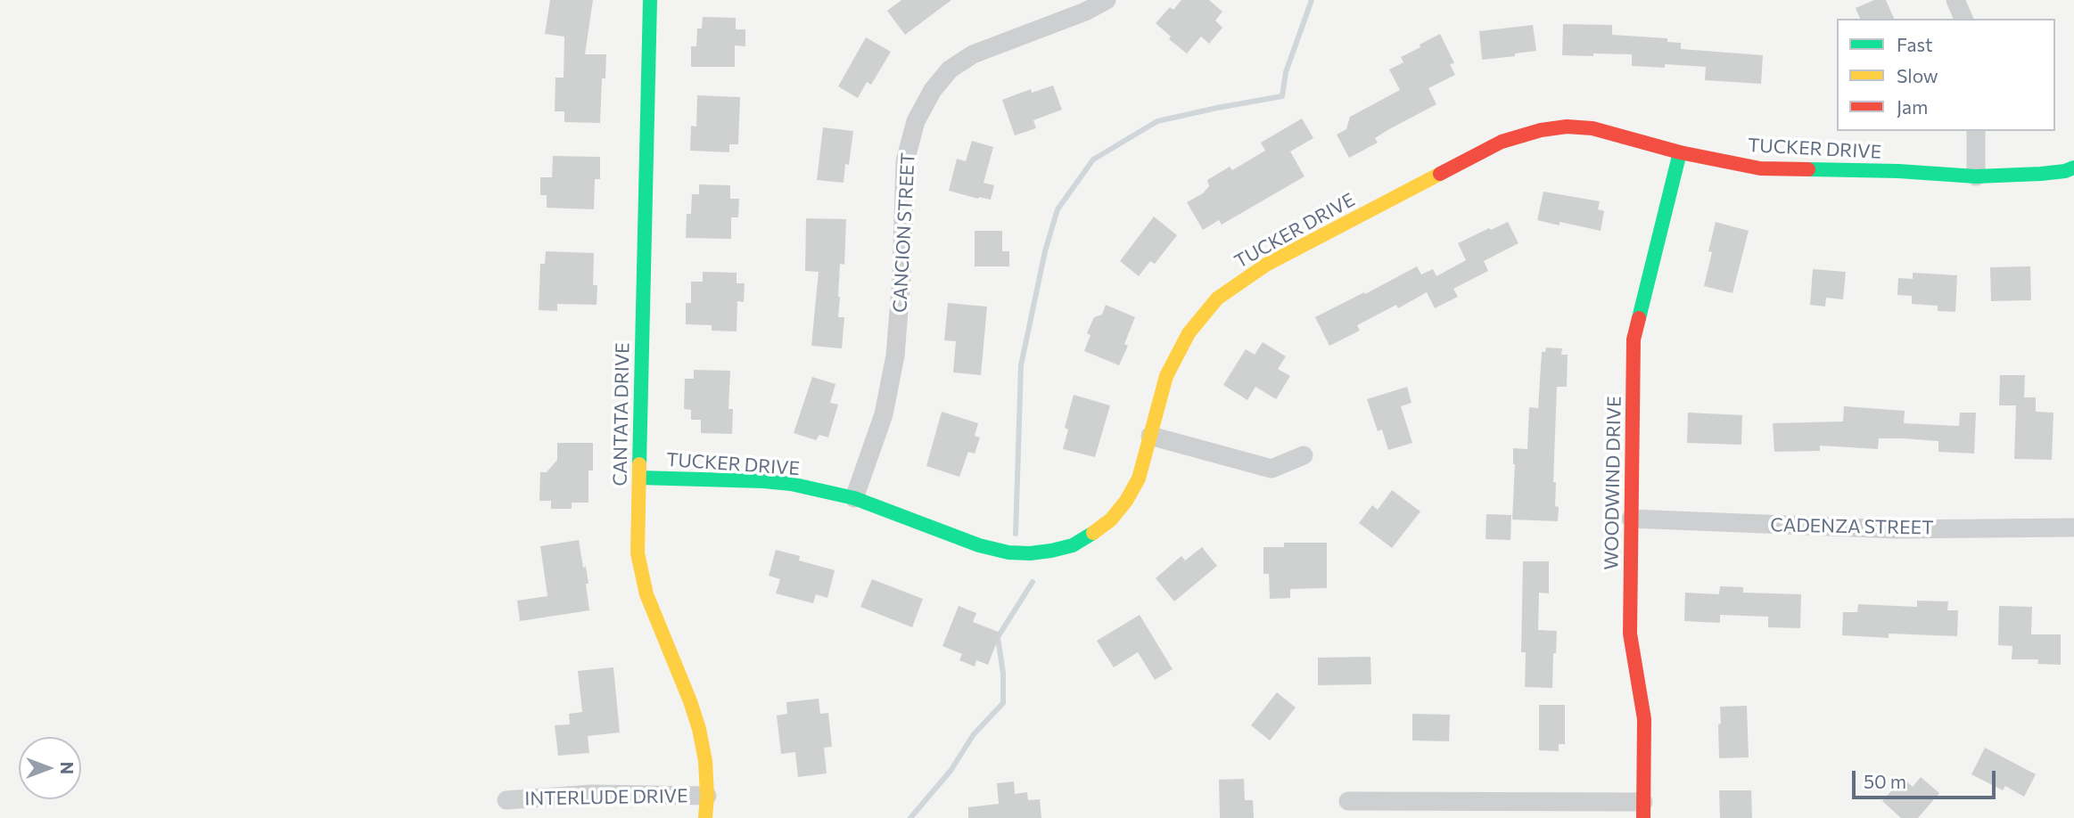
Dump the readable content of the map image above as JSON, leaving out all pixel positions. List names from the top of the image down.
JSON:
{
  "streets": {
    "street": [
      "TUCKER DRIVE",
      "CANCION STREET",
      "CANTATA DRIVE",
      "WOODWIND DRIVE",
      "CADENZA STREET",
      "INTERLUDE DRIVE"
    ]
  },
  "crossings": [
    ["TUCKER DRIVE", "CANCION STREET"],
    ["TUCKER DRIVE", "CANTATA DRIVE"],
    ["TUCKER DRIVE", "WOODWIND DRIVE"],
    ["CANTATA DRIVE", "INTERLUDE DRIVE"],
    ["WOODWIND DRIVE", "CADENZA STREET"]
  ],
  "legend": ["Fast", "Slow", "Jam"],
  "scale_bar": "50 m",
  "north": "right"
}
